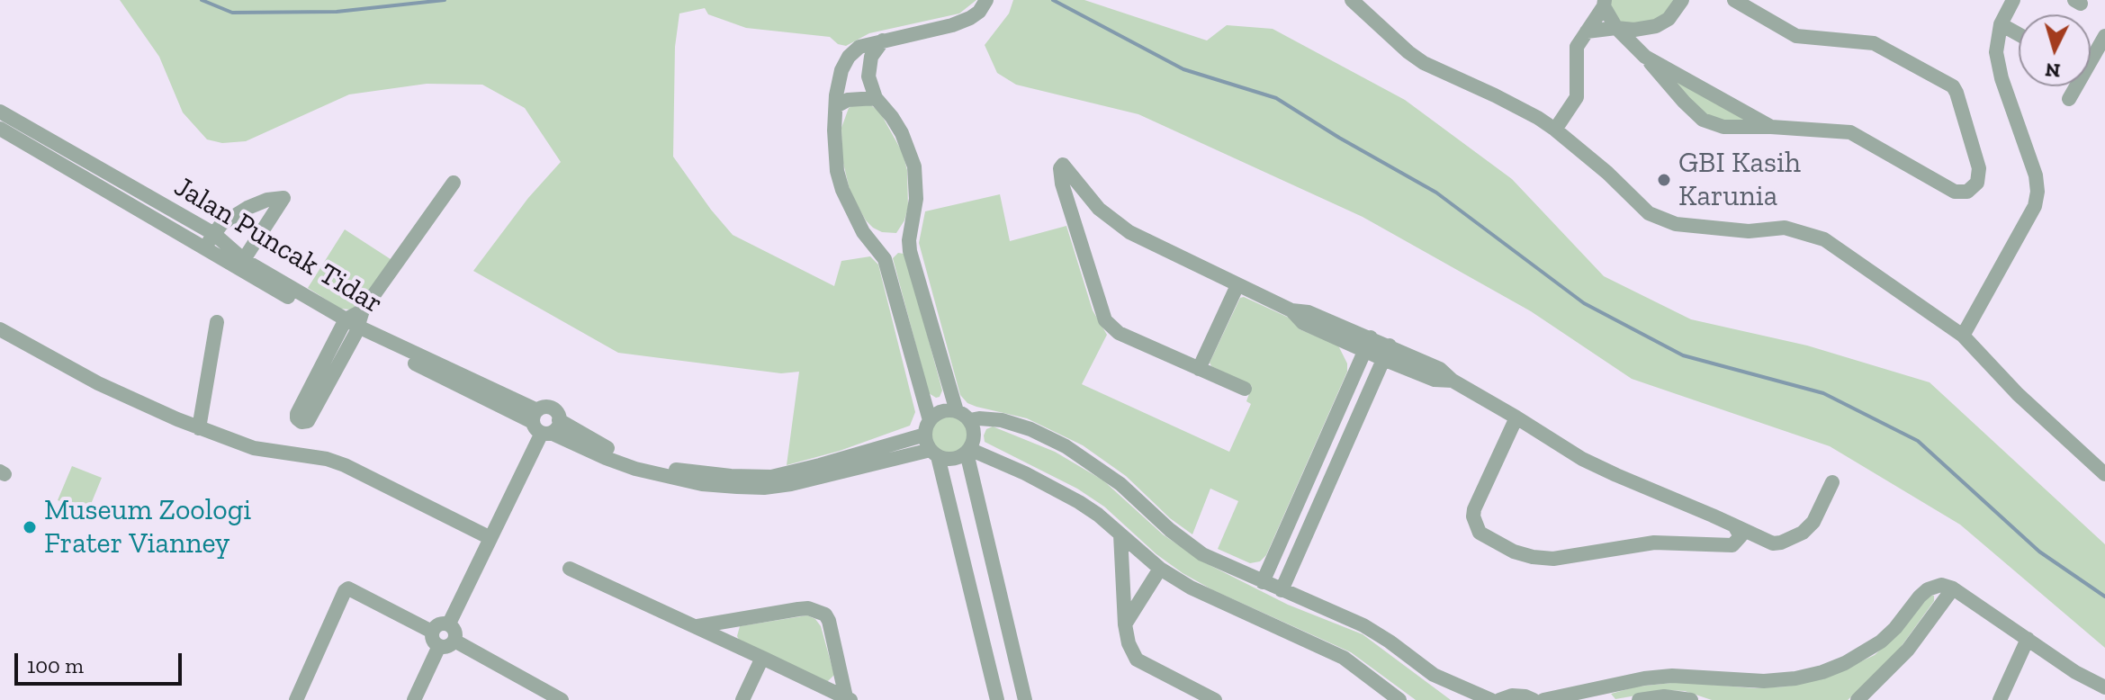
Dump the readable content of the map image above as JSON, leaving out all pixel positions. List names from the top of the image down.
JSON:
{
  "streets": {
    "street": ["Jalan Puncak Tidar"]
  },
  "places": ["GBI Kasih Karunia", "Museum Zoologi Frater Vianney"],
  "scale_bar": "100 m",
  "north": "bottom"
}
